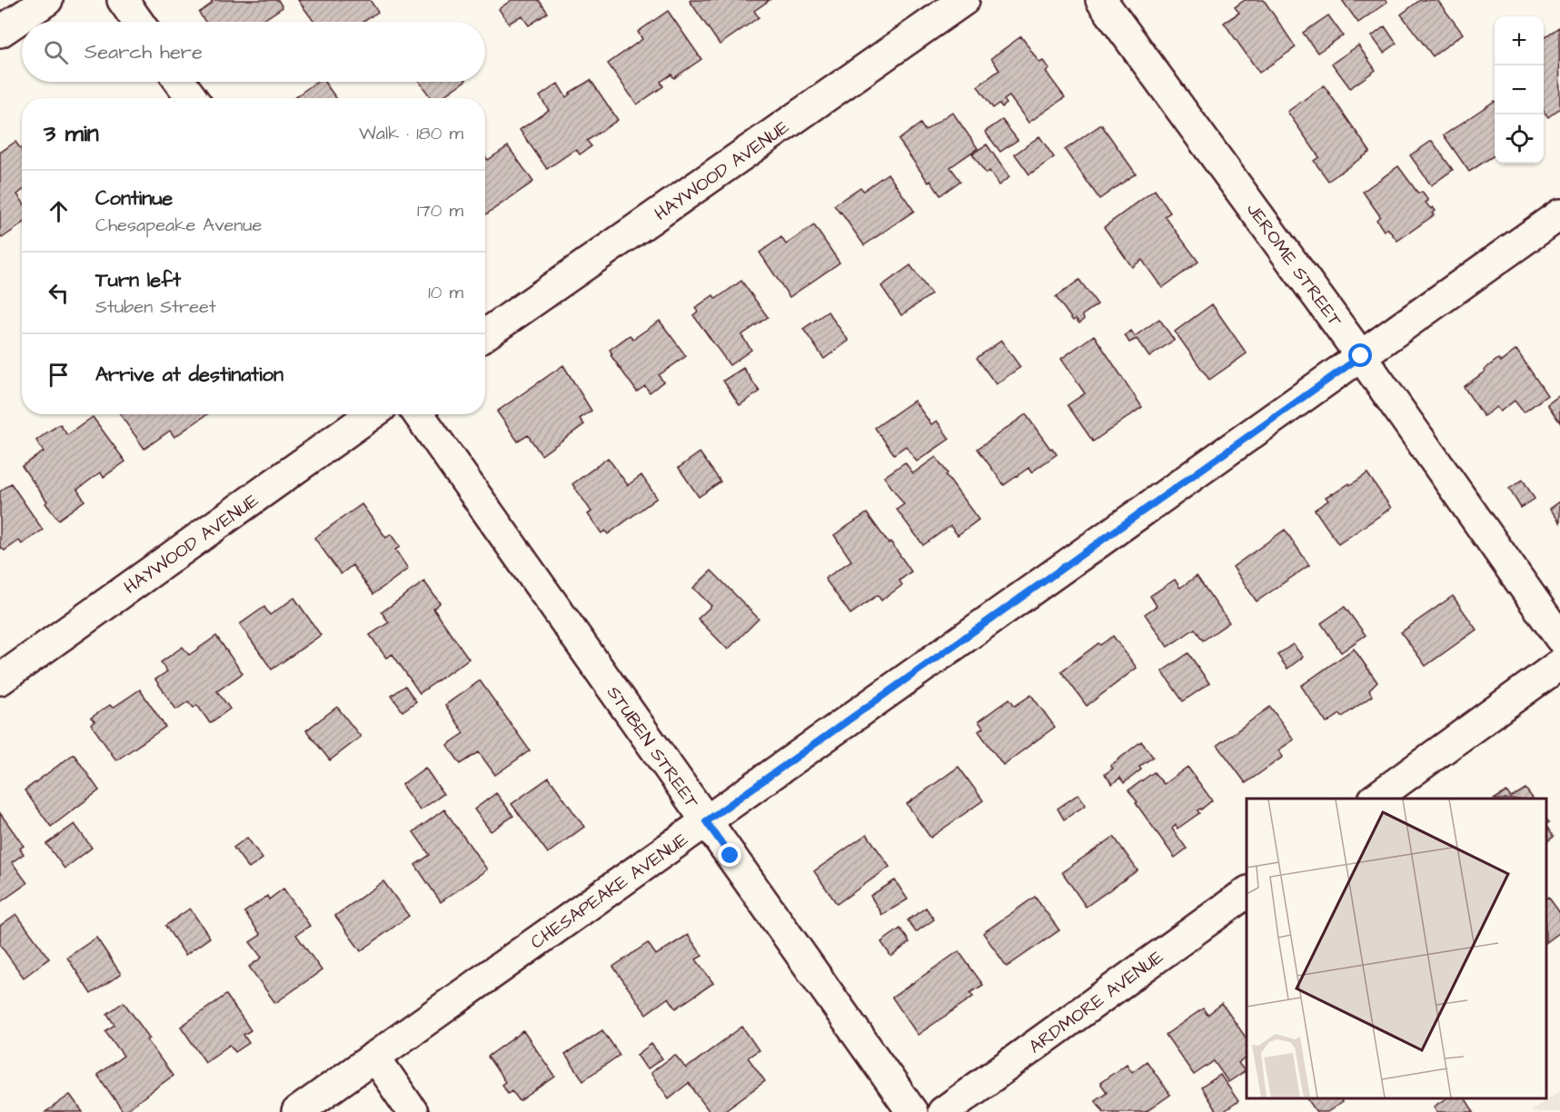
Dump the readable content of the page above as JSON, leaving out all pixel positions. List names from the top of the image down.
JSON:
{
  "streets": {
    "street": [
      "HAYWOOD AVENUE",
      "JEROME STREET",
      "STUBEN STREET",
      "CHESAPEAKE AVENUE",
      "ARDMORE AVENUE"
    ]
  },
  "crossings": [
    ["JEROME STREET", "CHESAPEAKE AVENUE"],
    ["STUBEN STREET", "CHESAPEAKE AVENUE"]
  ],
  "page": {
    "map_buttons": ["+", "−"],
    "search": "Search here",
    "heading": ["3 min", "Walk · 180 m"],
    "list": [
      ["Continue", "Chesapeake Avenue", "170 m"],
      ["Turn left", "Stuben Street", "10 m"],
      "Arrive at destination"
    ]
  }
}
